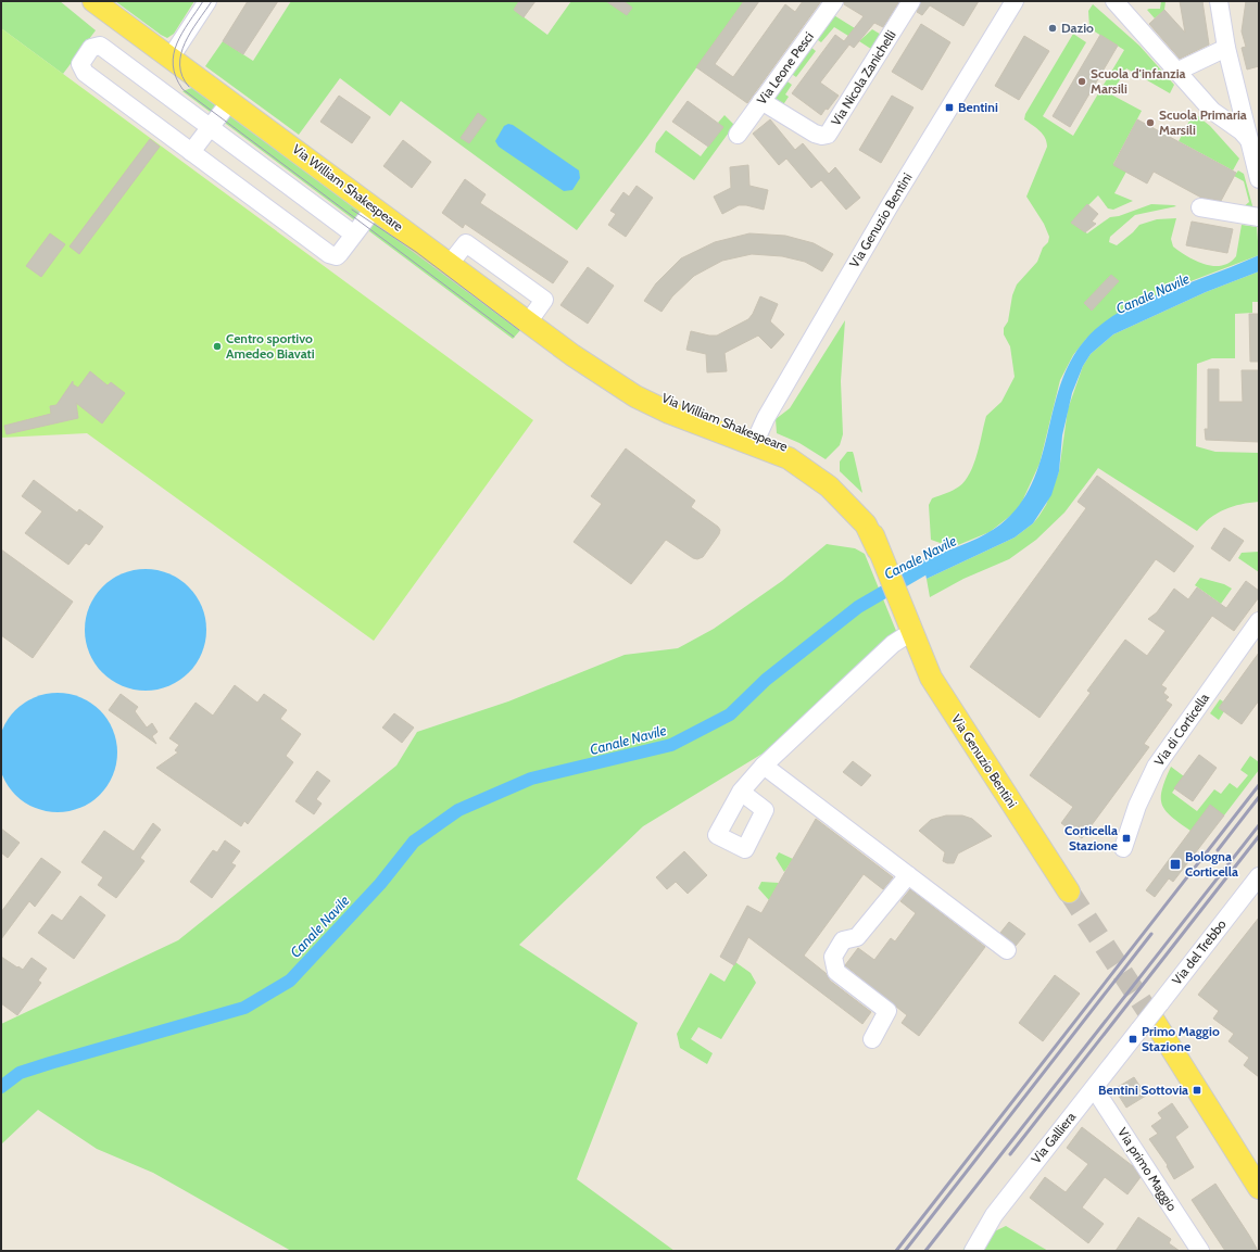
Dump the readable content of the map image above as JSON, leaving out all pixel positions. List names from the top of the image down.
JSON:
{
  "streets": {
    "main road": ["Via William Shakespeare", "Via Genuzio Bentini"],
    "street": [
      "Via Leone Pesci",
      "Via Nicola Zanichelli",
      "Via di Corticella",
      "Via del Trebbo",
      "Via Galliera",
      "Via primo Maggio"
    ]
  },
  "crossings": [
    ["Via Leone Pesci", "Via Nicola Zanichelli"],
    ["Via William Shakespeare", "Via Genuzio Bentini"],
    ["Via del Trebbo", "Via Galliera"],
    ["Via Galliera", "Via primo Maggio"]
  ],
  "water": ["Canale Navile"],
  "places": {
    "other": [
      "Dazio",
      "Scuola d'infanzia Marsili",
      "Scuola Primaria Marsili",
      "Centro sportivo Amedeo Biavati"
    ],
    "transit": [
      "Bentini",
      "Corticella Stazione",
      "Bologna Corticella",
      "Primo Maggio Stazione",
      "Bentini Sottovia"
    ]
  }
}
